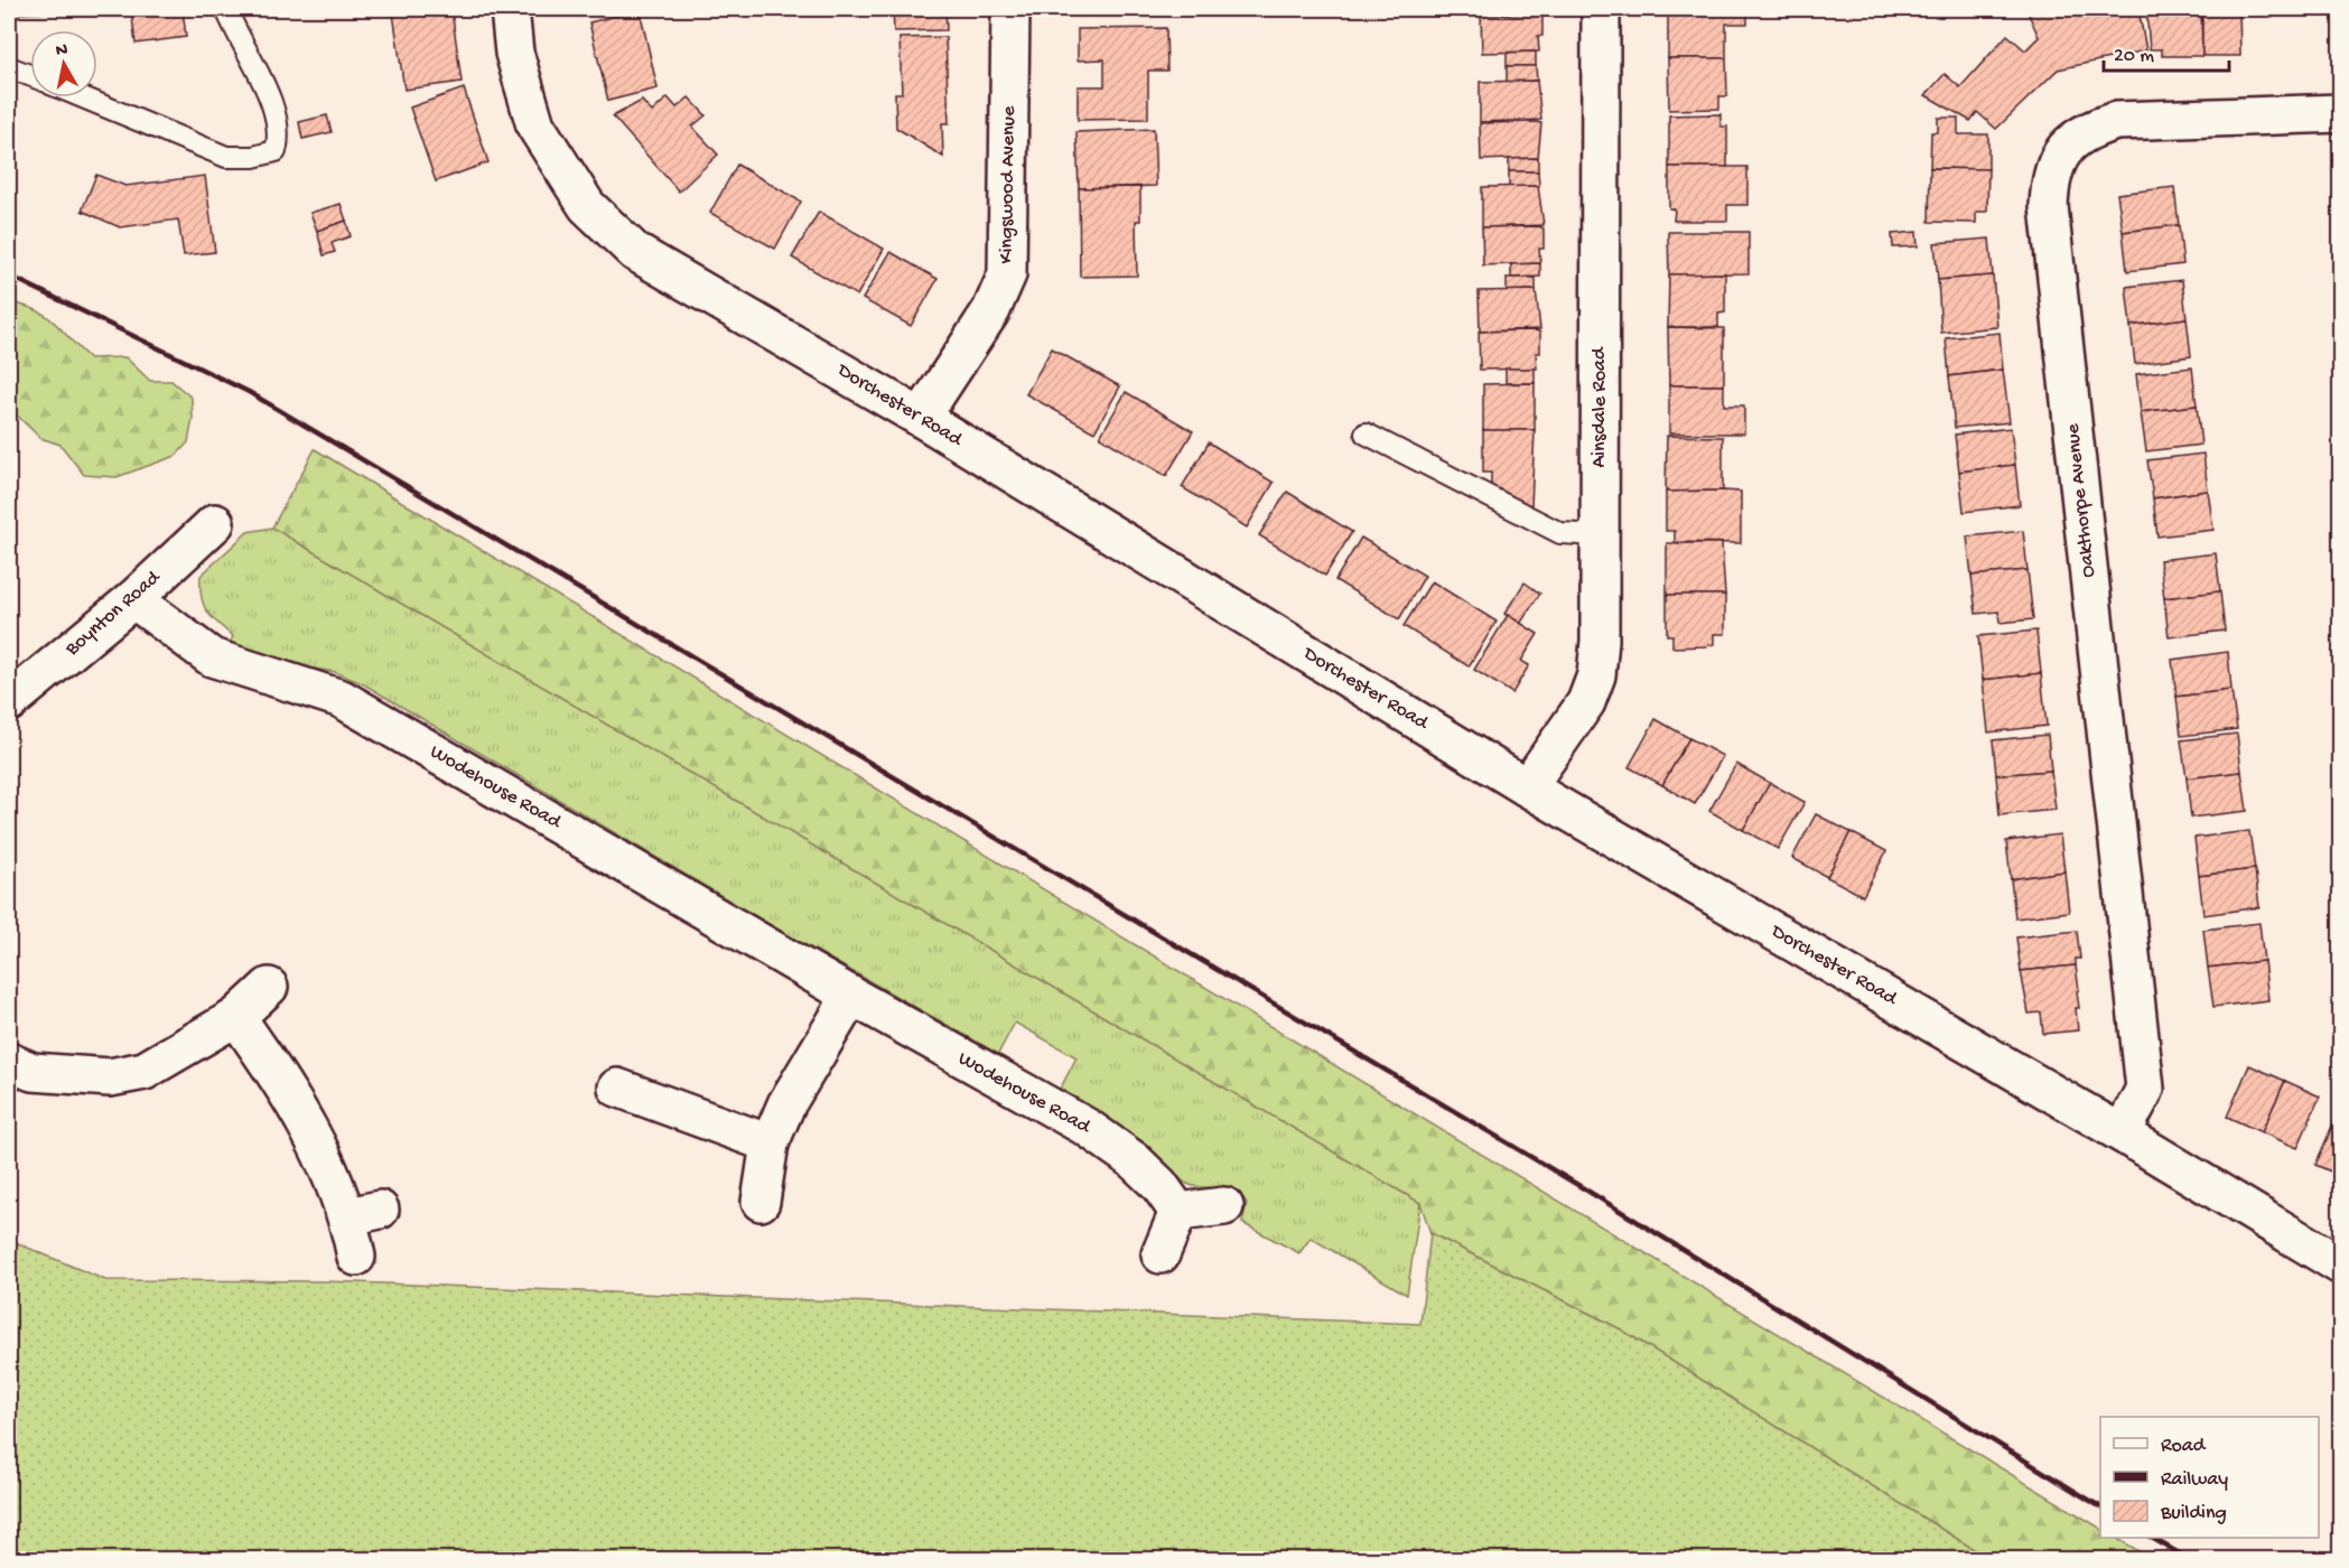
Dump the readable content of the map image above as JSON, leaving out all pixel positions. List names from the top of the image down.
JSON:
{
  "streets": {
    "street": [
      "Kingswood Avenue",
      "Dorchester Road",
      "Ainsdale Road",
      "Oakthorpe Avenue",
      "Boynton Road",
      "Wodehouse Road"
    ]
  },
  "crossings": [
    ["Kingswood Avenue", "Dorchester Road"],
    ["Dorchester Road", "Ainsdale Road"],
    ["Dorchester Road", "Oakthorpe Avenue"],
    ["Boynton Road", "Wodehouse Road"]
  ],
  "legend": ["Road", "Railway", "Building"],
  "scale_bar": "20 m",
  "north": "top"
}
